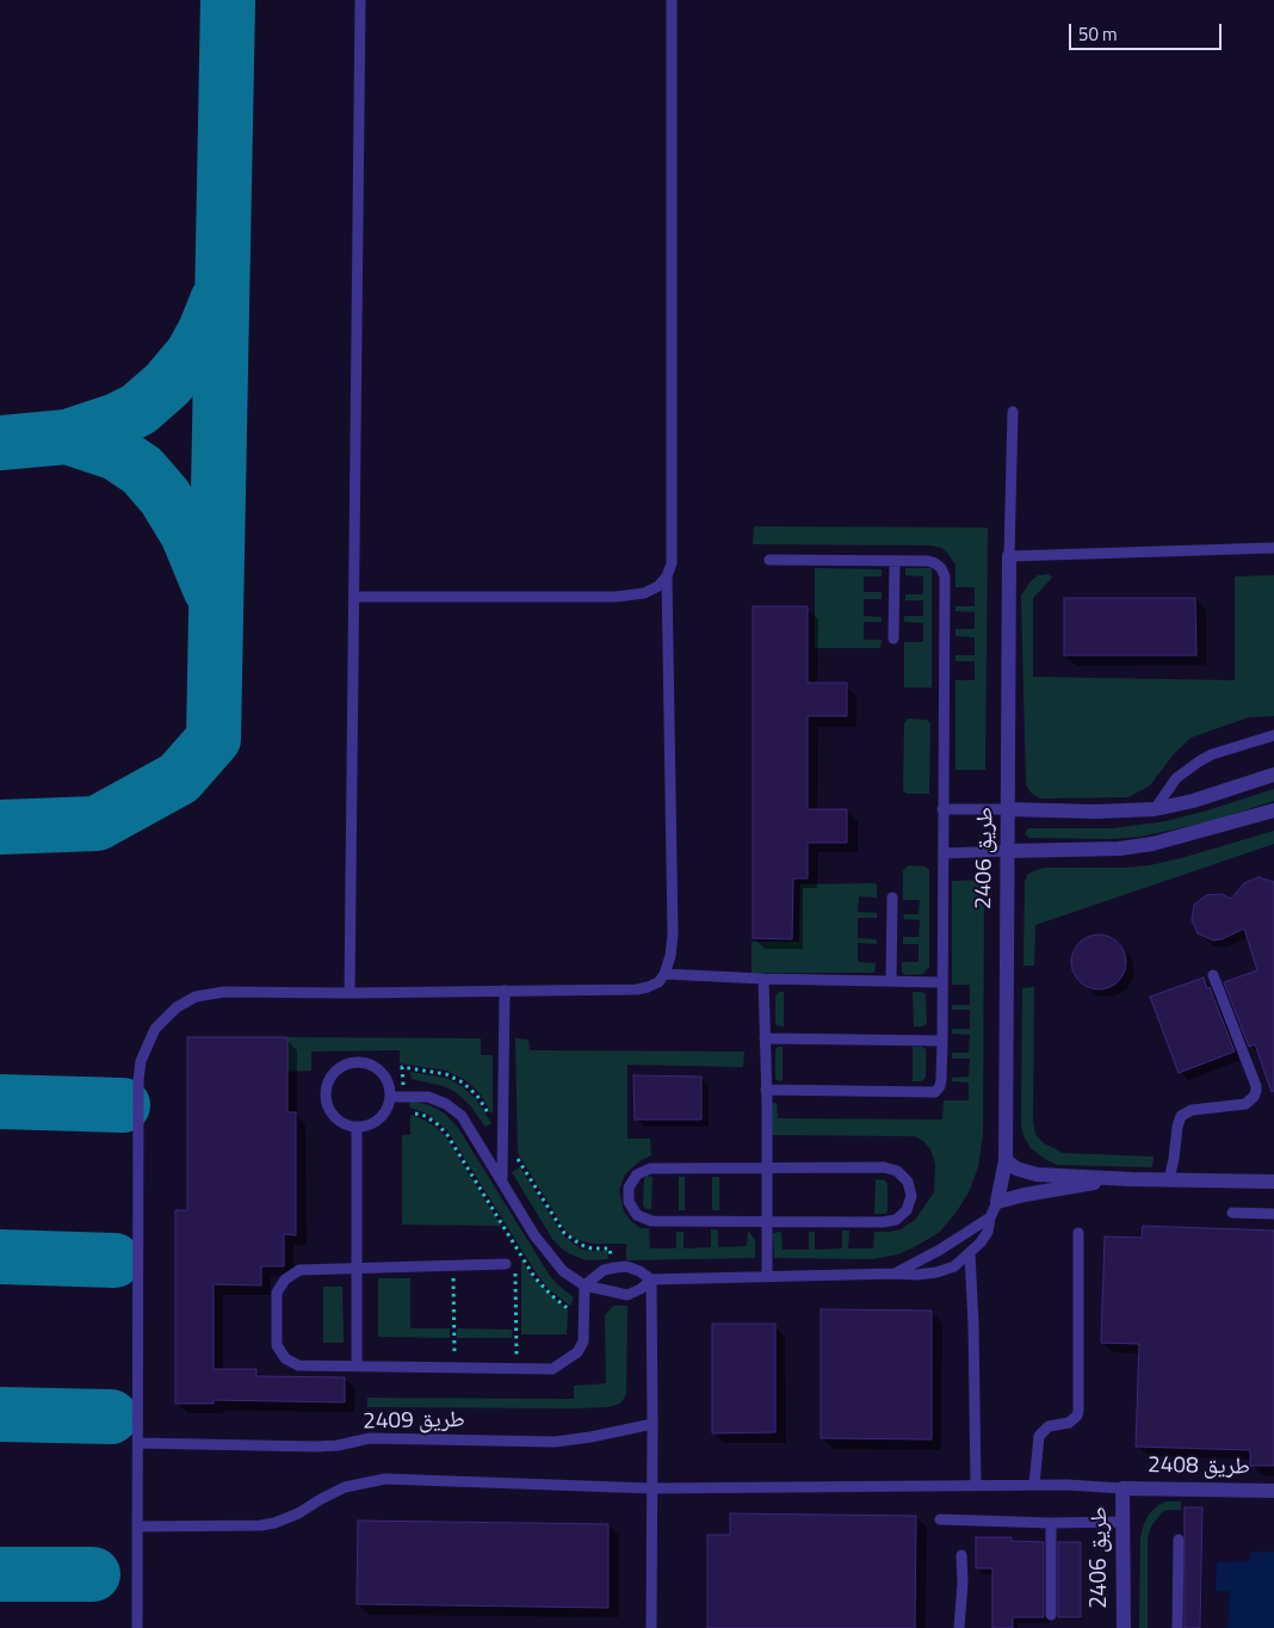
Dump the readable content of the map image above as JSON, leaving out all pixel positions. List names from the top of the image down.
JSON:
{
  "streets": {
    "street": ["طريق 2406", "طريق 2408"],
    "lane": ["طريق 2409"]
  },
  "crossings": [
    ["طريق 2406", "طريق 2408"]
  ],
  "scale_bar": "50 m"
}
